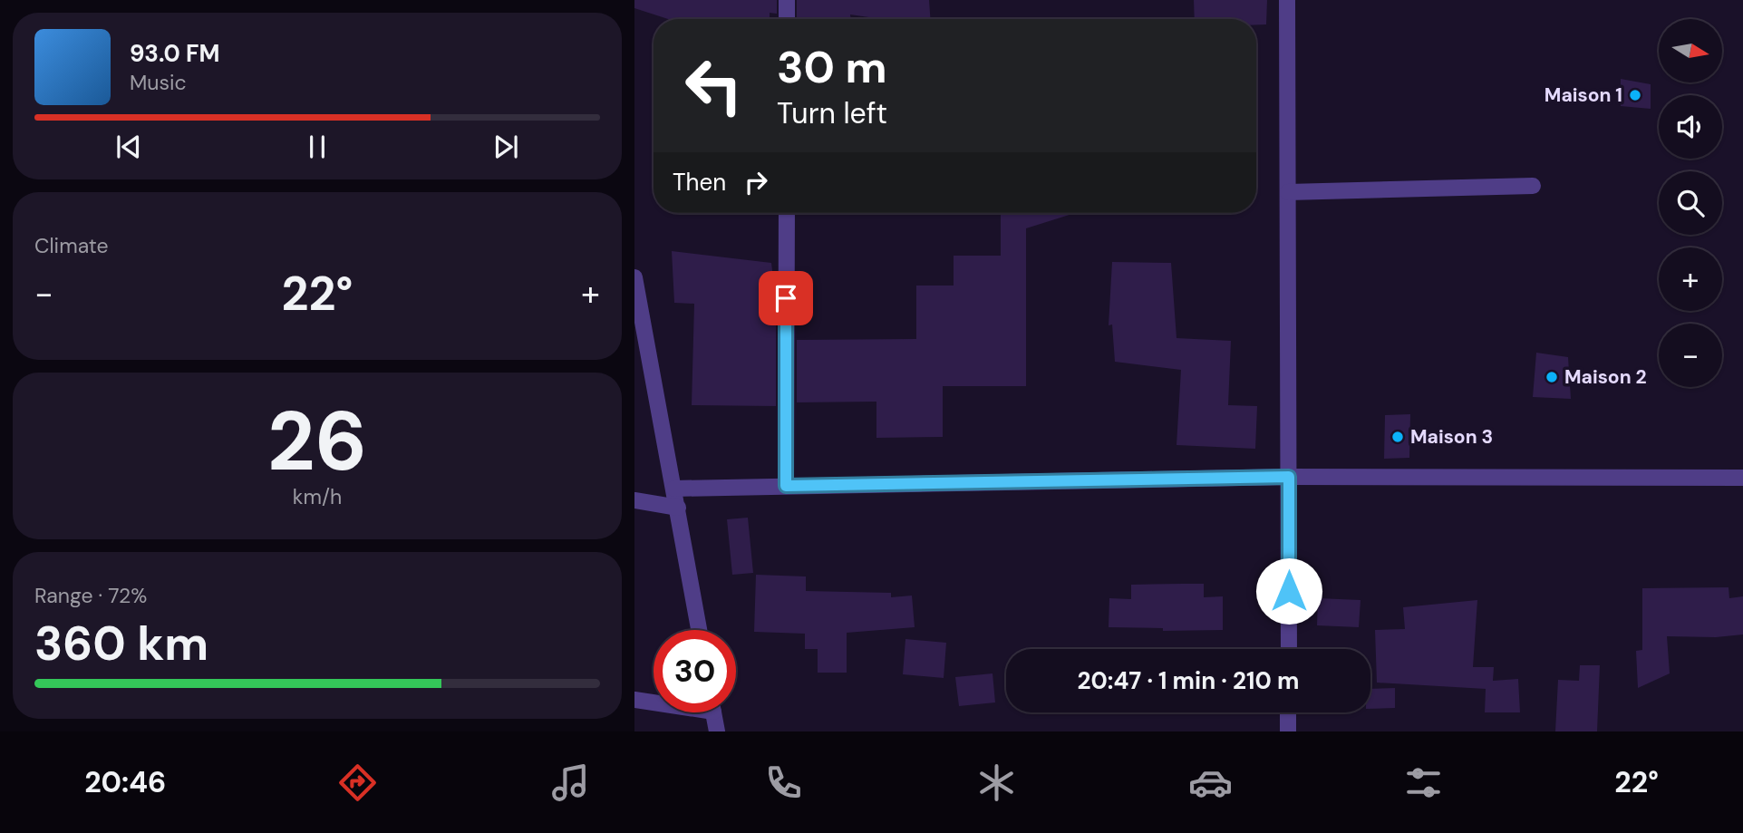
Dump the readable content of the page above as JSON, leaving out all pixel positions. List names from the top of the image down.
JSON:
{
  "places": ["Maison 1", "Maison 2", "Maison 3"],
  "north": "right",
  "page": {
    "map_buttons": ["+", "−"],
    "turn": ["30 m", "Turn left"],
    "song": ["93.0 FM", "Music"],
    "then": "Then",
    "tile": [
      "Climate",
      ["26", "km/h"],
      ["Range · 72%", "360 km"]
    ],
    "heat": ["−", "22°", "+"],
    "limit": "30",
    "trip": "20:47 · 1 min · 210 m",
    "tabs": ["20:46", "22°"]
  }
}
